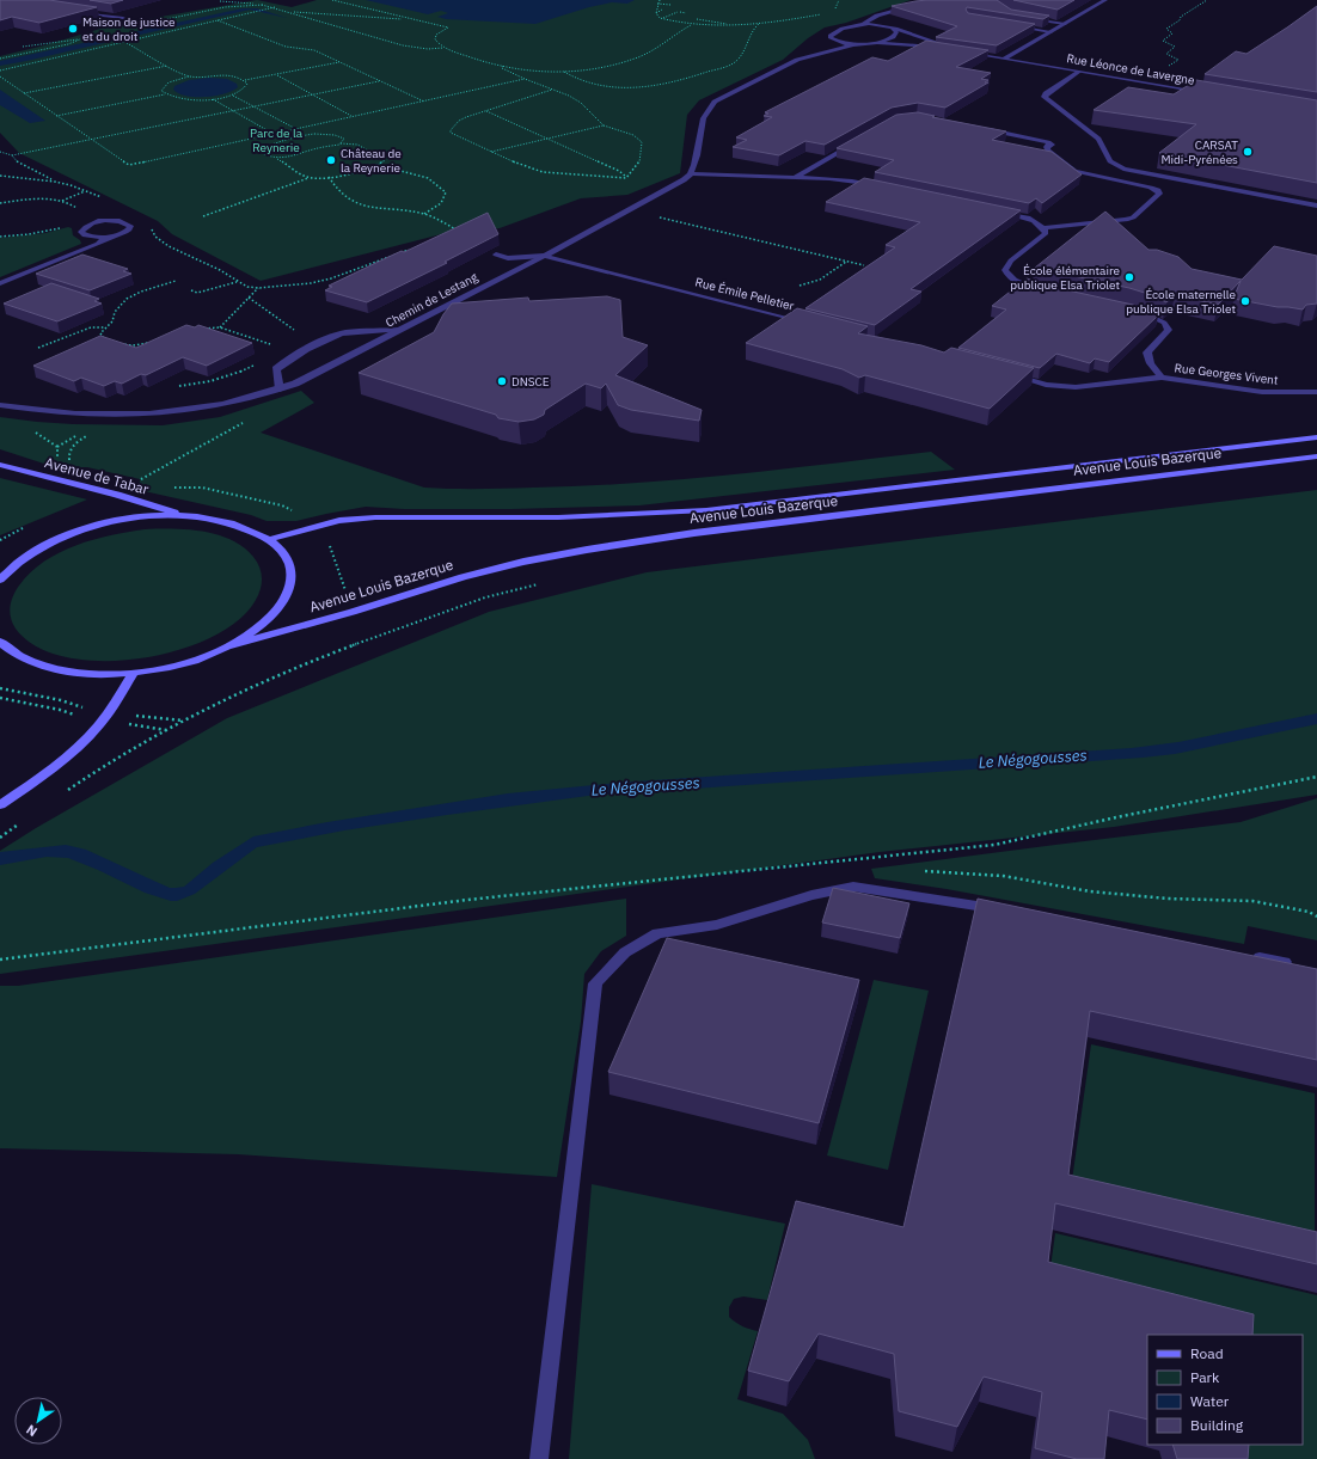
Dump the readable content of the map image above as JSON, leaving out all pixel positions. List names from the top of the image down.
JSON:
{
  "streets": {
    "main road": ["Avenue Louis Bazerque", "Avenue de Tabar"],
    "street": [
      "Rue Léonce de Lavergne",
      "Rue Émile Pelletier",
      "Chemin de Lestang",
      "Rue Georges Vivent"
    ]
  },
  "crossings": [
    ["Rue Émile Pelletier", "Chemin de Lestang"]
  ],
  "water": ["Le Négogousses"],
  "parks": ["Parc de la Reynerie"],
  "places": [
    "Maison de justice et du droit",
    "CARSAT Midi-Pyrénées",
    "Château de la Reynerie",
    "École élémentaire publique Elsa Triolet",
    "École maternelle publique Elsa Triolet",
    "DNSCE"
  ],
  "legend": [
    "Road",
    "Park",
    "Water",
    "Building"
  ],
  "north": "bottom left"
}
